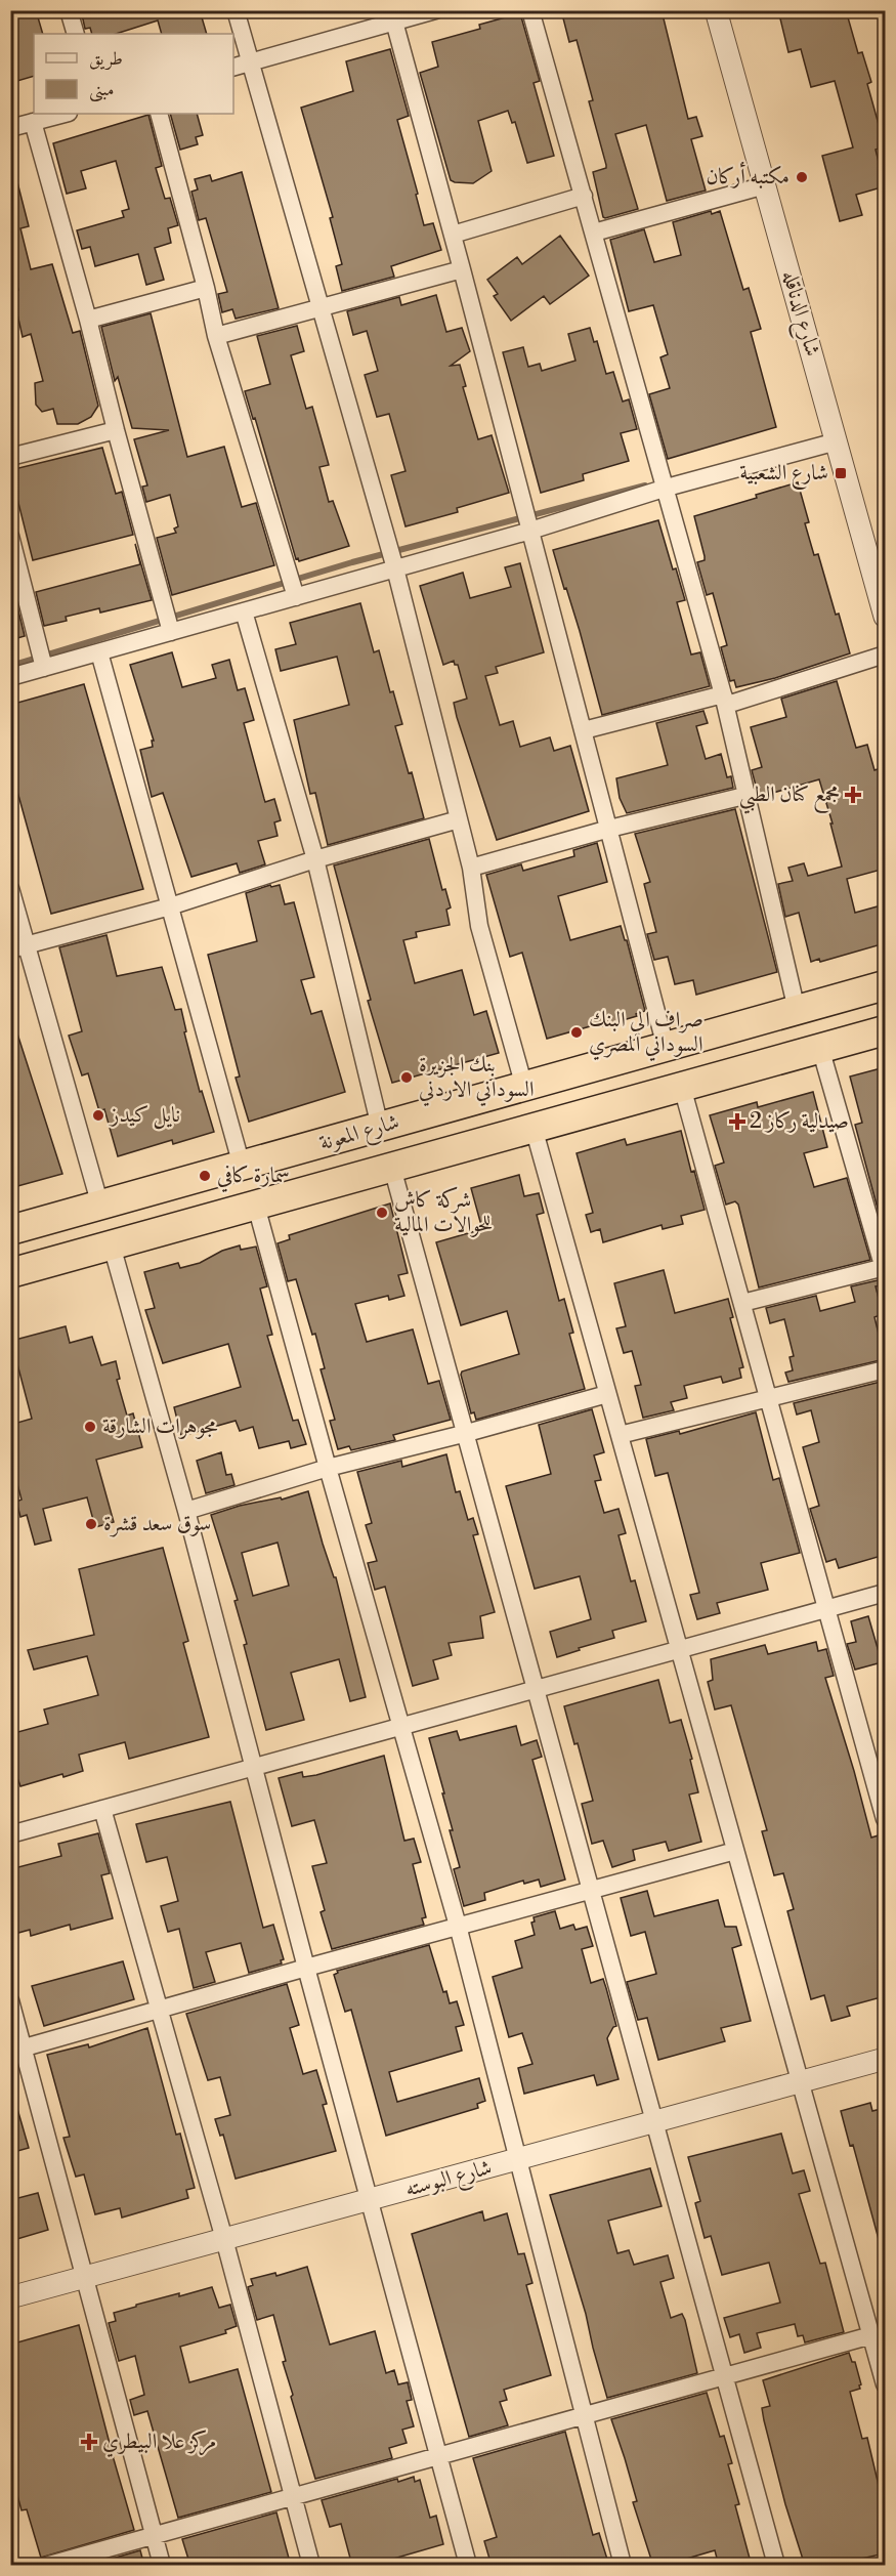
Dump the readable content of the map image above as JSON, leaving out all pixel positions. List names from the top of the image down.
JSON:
{
  "streets": {
    "highway": ["شارع المعونة"],
    "street": ["شارع الدناقله", "شارع البوسته"]
  },
  "places": {
    "other": [
      "مكتبه أركان",
      "صراف الي البنك السوداني المصري",
      "بنك الجزيرة السوداني الاردني",
      "نايل كيدز",
      "سمارة كافي",
      "شركة كاش للحوالات المالية",
      "مجوهرات الشارقة",
      "سوق سعد قشرة"
    ],
    "transit": ["شارع الشعبية"],
    "health": ["مجمع كنان الطبي", "صيدلية ركاز 2", "مركز علا البيطري"]
  },
  "legend": ["طريق", "مبنى"]
}
